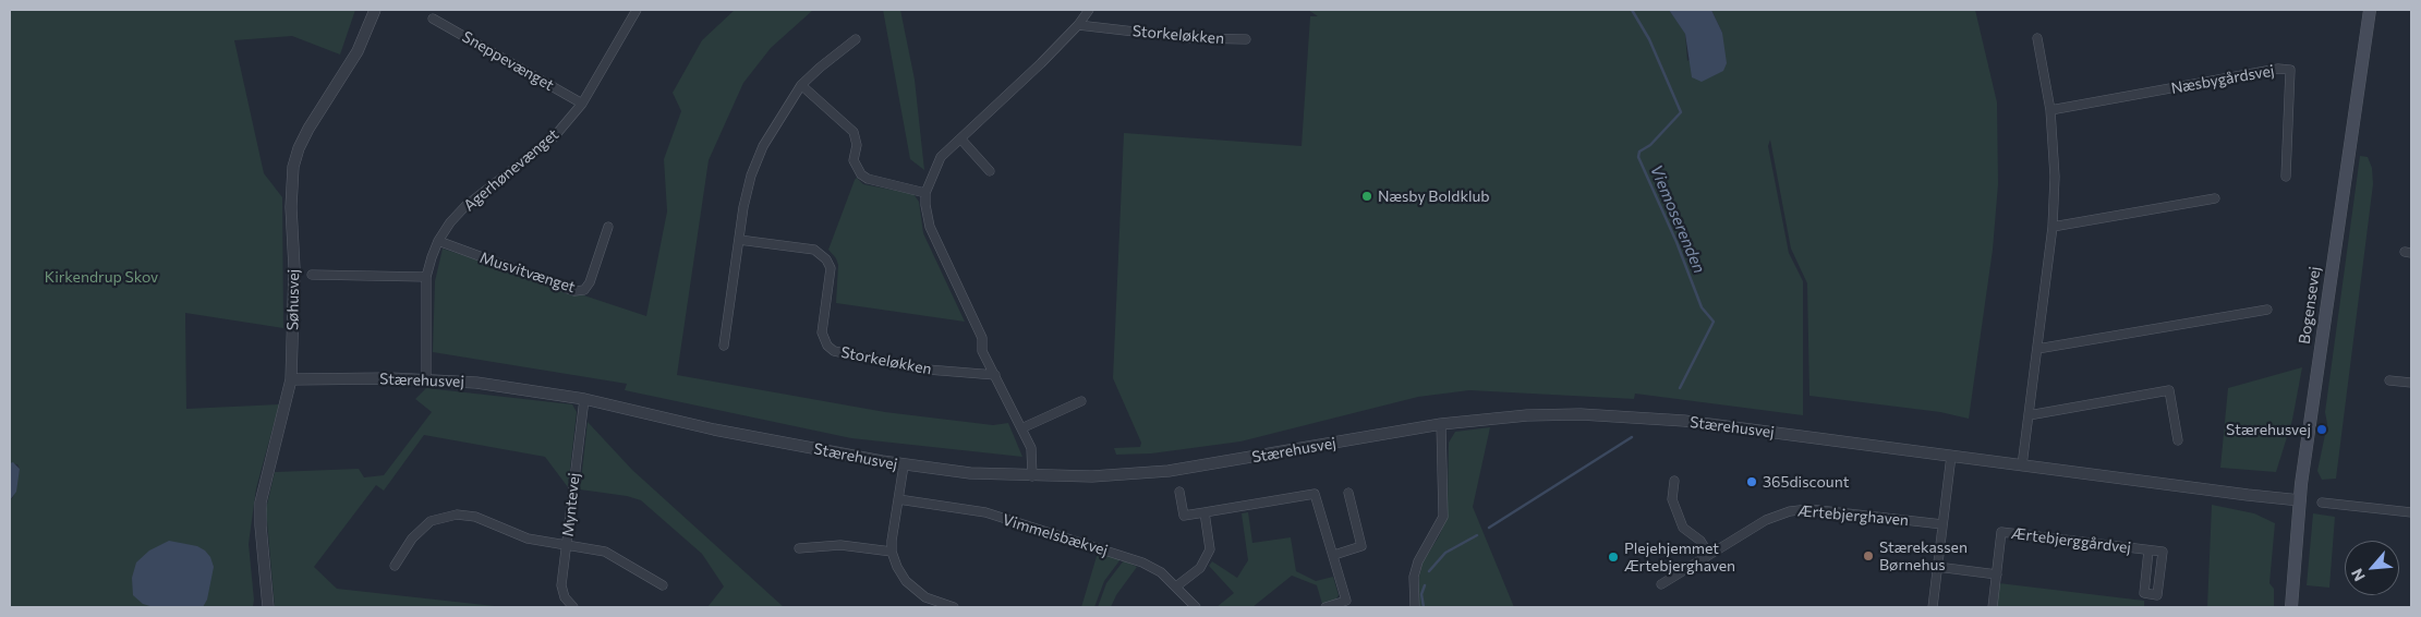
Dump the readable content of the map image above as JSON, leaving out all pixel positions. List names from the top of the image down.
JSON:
{
  "streets": {
    "main road": ["Bogensevej"],
    "street": [
      "Storkeløkken",
      "Sneppevænget",
      "Næsbygårdsvej",
      "Agerhønevænget",
      "Musvitvænget",
      "Søhusvej",
      "Stærehusvej",
      "Myntevej",
      "Ærtebjerghaven",
      "Vimmelsbækvej",
      "Ærtebjerggårdvej"
    ]
  },
  "crossings": [
    ["Sneppevænget", "Agerhønevænget"],
    ["Agerhønevænget", "Musvitvænget"],
    ["Agerhønevænget", "Stærehusvej"],
    ["Søhusvej", "Stærehusvej"],
    ["Bogensevej", "Stærehusvej"],
    ["Stærehusvej", "Myntevej"]
  ],
  "water": ["Viemoserenden"],
  "parks": ["Kirkendrup Skov"],
  "places": [
    "Næsby Boldklub",
    "Stærehusvej",
    "365discount",
    "Stærekassen Børnehus",
    "Plejehjemmet Ærtebjerghaven"
  ],
  "north": "bottom left"
}
